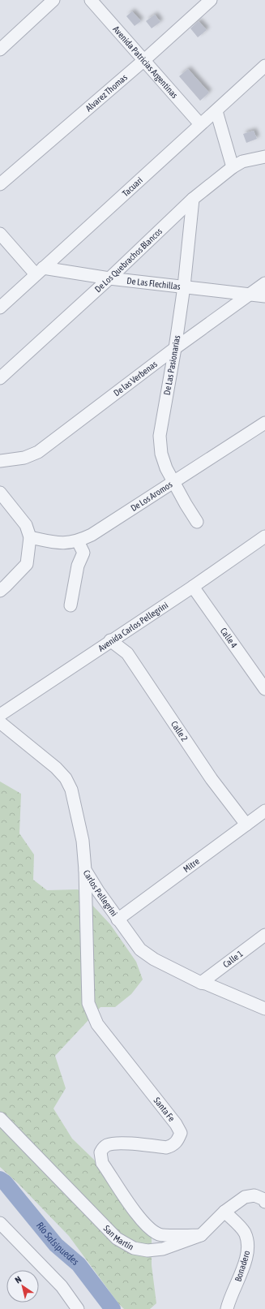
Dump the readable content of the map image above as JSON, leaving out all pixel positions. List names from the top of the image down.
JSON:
{
  "streets": {
    "street": [
      "Avenida Patricias Argentinas",
      "Alvarez Thomas",
      "Tacuari",
      "De Los Quebrachos Blancos",
      "De Las Flechillas",
      "De Las Pasionarias",
      "De las Verbenas",
      "De Los Aromos",
      "Avenida Carlos Pellegrini",
      "Calle 4",
      "Calle 2",
      "Mitre",
      "Carlos Pellegrini",
      "Calle 1",
      "Santa Fe",
      "San Martín",
      "Bonadero"
    ]
  },
  "crossings": [
    ["Avenida Patricias Argentinas", "Alvarez Thomas"],
    ["Avenida Patricias Argentinas", "Tacuari"],
    ["Tacuari", "De Las Flechillas"],
    ["De Los Quebrachos Blancos", "De Las Flechillas"],
    ["De Los Quebrachos Blancos", "De Las Pasionarias"],
    ["De Las Flechillas", "De Las Pasionarias"],
    ["De Las Flechillas", "De las Verbenas"],
    ["De Las Pasionarias", "De las Verbenas"],
    ["De Las Pasionarias", "De Los Aromos"],
    ["Avenida Carlos Pellegrini", "Calle 4"],
    ["Avenida Carlos Pellegrini", "Calle 2"],
    ["Calle 2", "Mitre"],
    ["Mitre", "Carlos Pellegrini"],
    ["Carlos Pellegrini", "Calle 1"],
    ["Carlos Pellegrini", "Santa Fe"],
    ["Santa Fe", "San Martín"],
    ["San Martín", "Bonadero"]
  ],
  "water": ["Río Salsipuedes"],
  "north": "top left"
}
